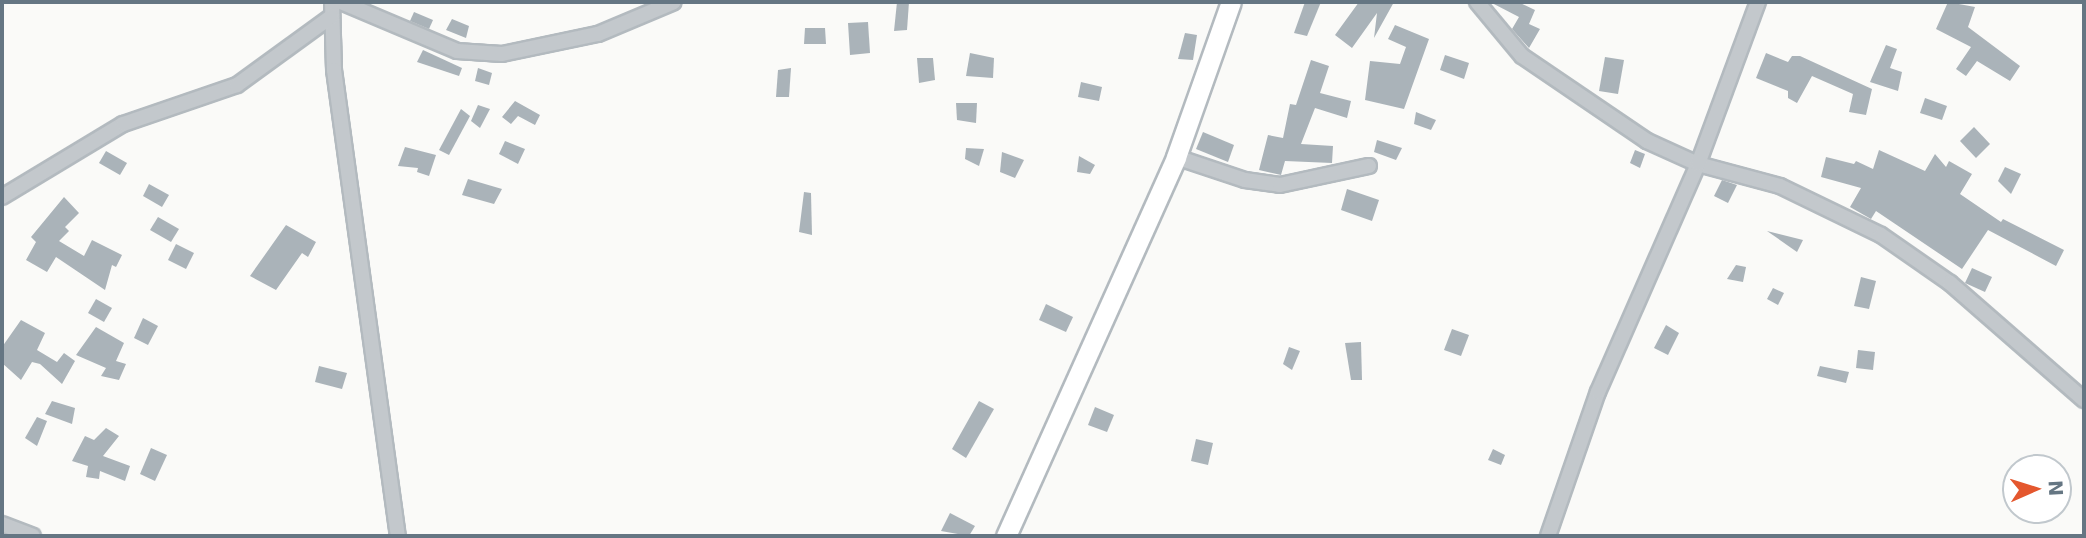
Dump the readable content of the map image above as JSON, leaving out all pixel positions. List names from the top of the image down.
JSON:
{
  "north": "right"
}
